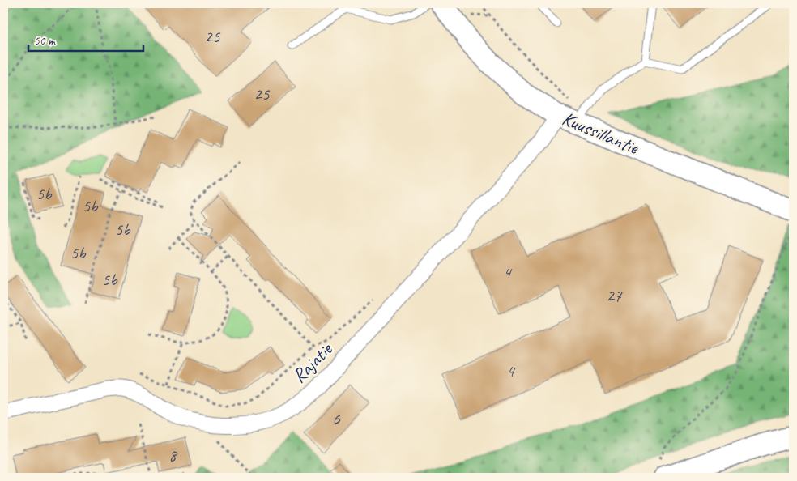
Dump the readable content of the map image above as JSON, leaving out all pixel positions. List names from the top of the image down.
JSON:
{
  "streets": {
    "main road": ["Kuussillantie"],
    "street": ["Rajatie"]
  },
  "crossings": [
    ["Kuussillantie", "Rajatie"]
  ],
  "house_numbers": [
    "25",
    "25",
    "5b",
    "5b",
    "5b",
    "5b",
    "4",
    "5b",
    "27",
    "4",
    "6",
    "8"
  ],
  "scale_bar": "50 m"
}
